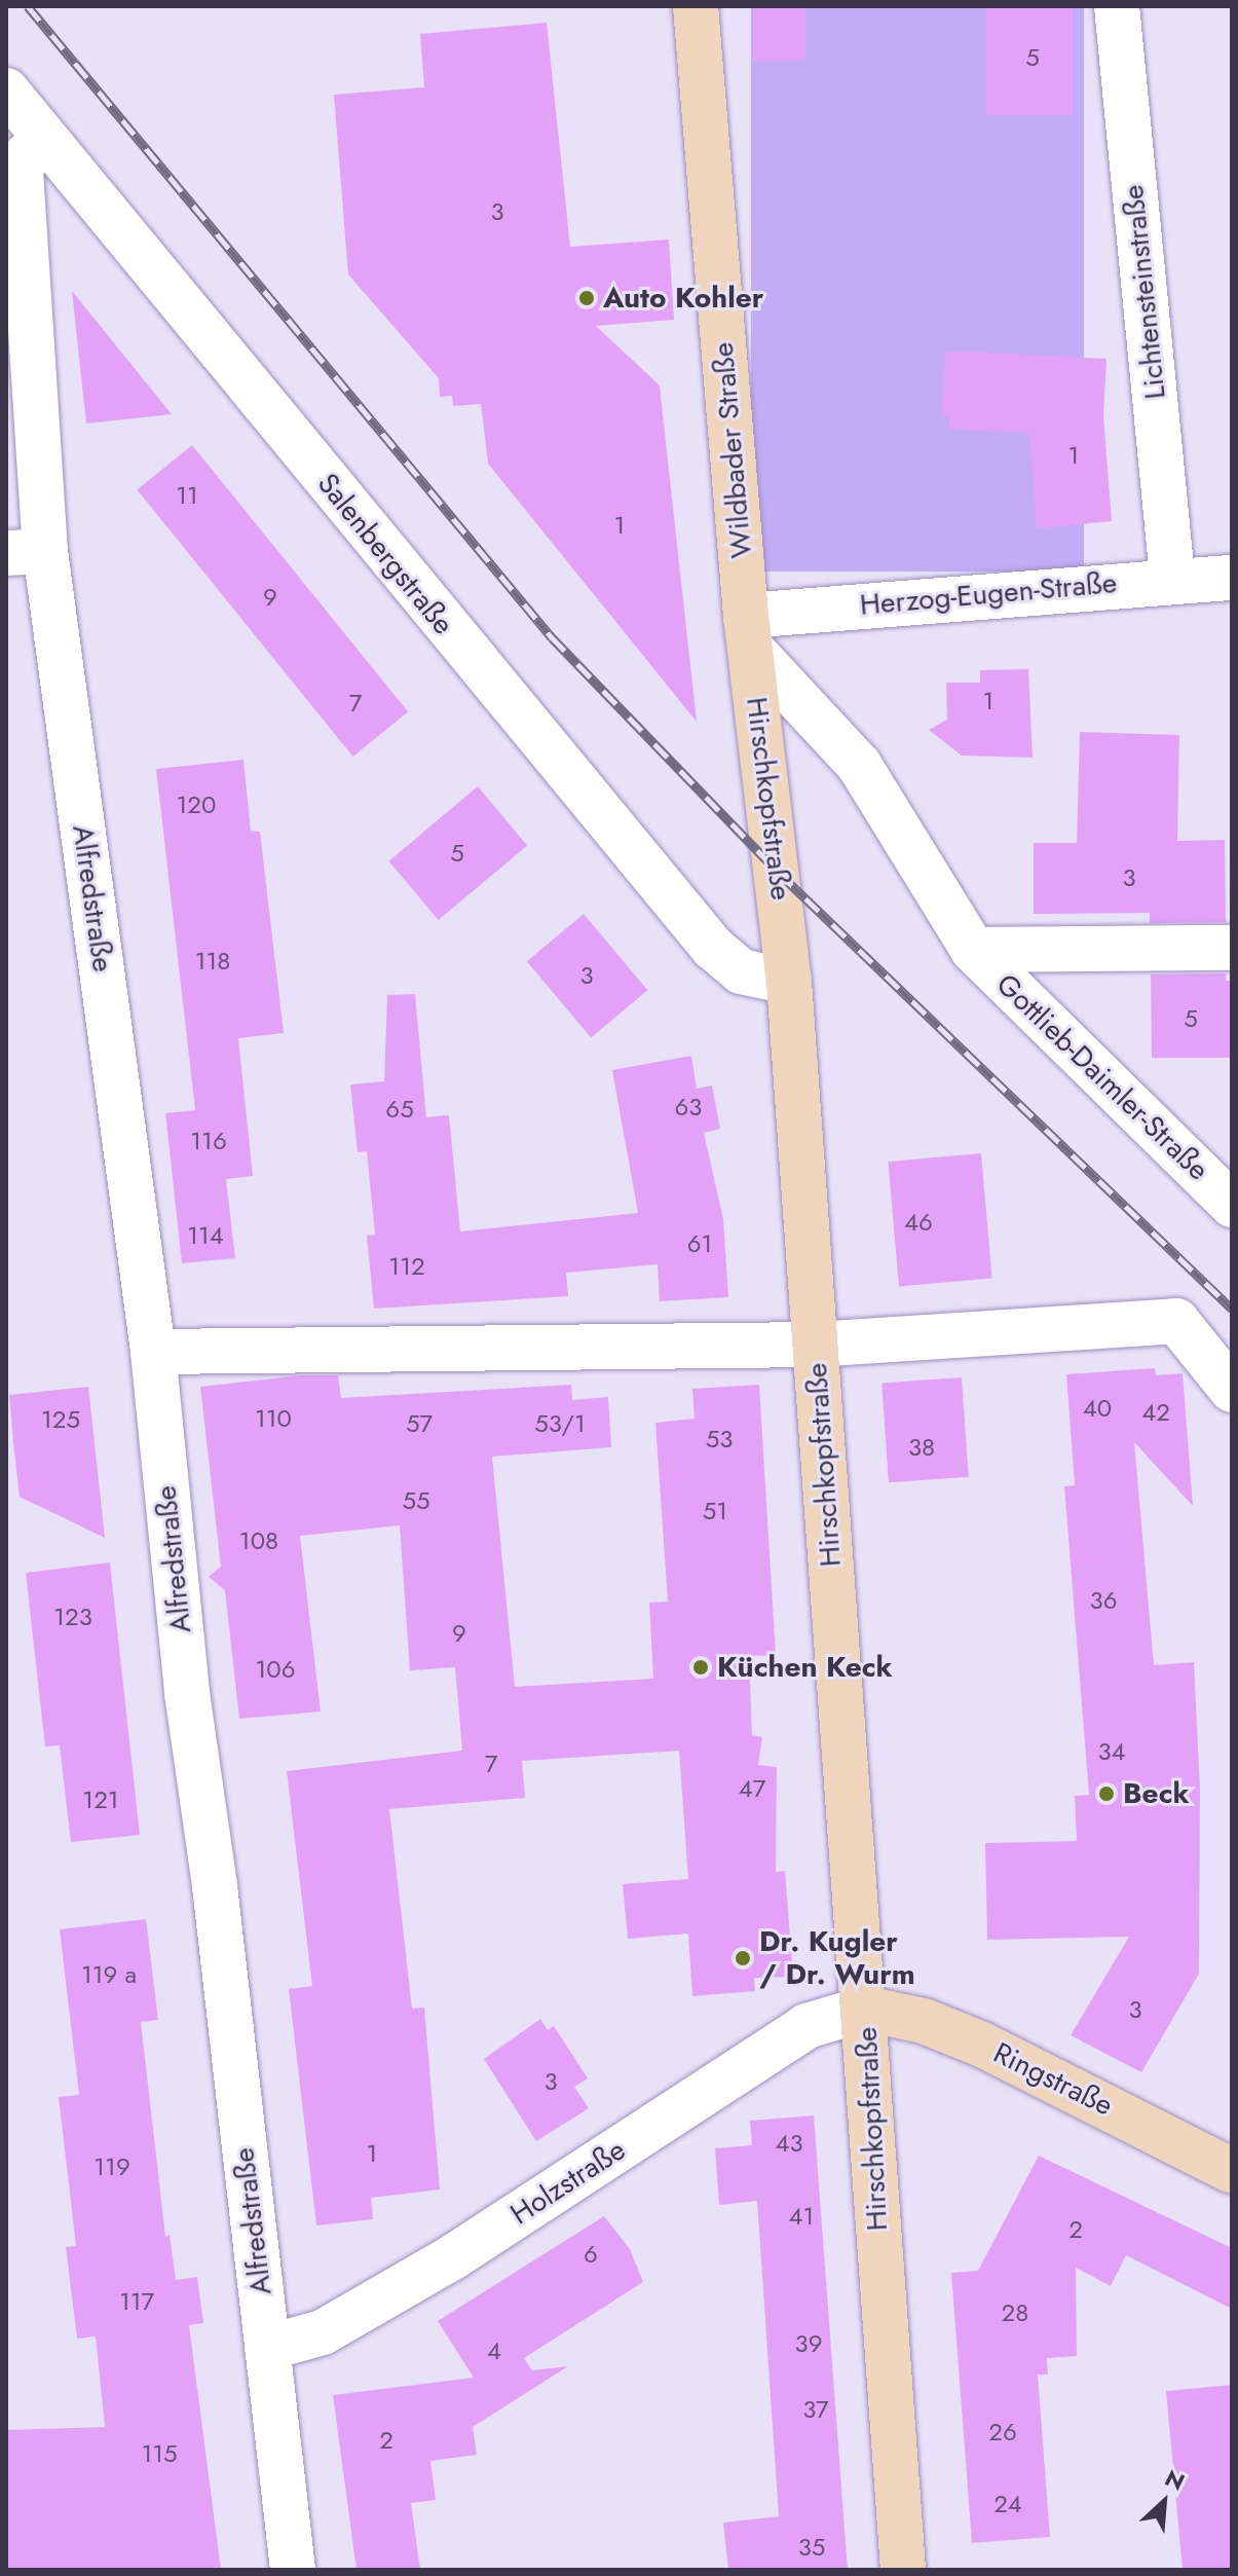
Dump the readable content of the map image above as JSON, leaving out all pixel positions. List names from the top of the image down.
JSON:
{
  "streets": {
    "main road": ["Wildbader Straße", "Hirschkopfstraße", "Ringstraße"],
    "street": [
      "Lichtensteinstraße",
      "Salenbergstraße",
      "Herzog-Eugen-Straße",
      "Alfredstraße",
      "Gottlieb-Daimler-Straße",
      "Holzstraße"
    ]
  },
  "crossings": [
    ["Lichtensteinstraße", "Herzog-Eugen-Straße"],
    ["Wildbader Straße", "Herzog-Eugen-Straße"],
    ["Wildbader Straße", "Hirschkopfstraße"],
    ["Wildbader Straße", "Gottlieb-Daimler-Straße"],
    ["Salenbergstraße", "Hirschkopfstraße"],
    ["Salenbergstraße", "Alfredstraße"],
    ["Herzog-Eugen-Straße", "Hirschkopfstraße"],
    ["Herzog-Eugen-Straße", "Gottlieb-Daimler-Straße"],
    ["Hirschkopfstraße", "Alfredstraße"],
    ["Hirschkopfstraße", "Gottlieb-Daimler-Straße"],
    ["Hirschkopfstraße", "Ringstraße"],
    ["Hirschkopfstraße", "Holzstraße"],
    ["Alfredstraße", "Holzstraße"],
    ["Ringstraße", "Holzstraße"]
  ],
  "places": [
    "Auto Kohler",
    "Küchen Keck",
    "Beck",
    "Dr. Kugler / Dr. Wurm"
  ],
  "house_numbers": [
    "5",
    "3",
    "1",
    "11",
    "1",
    "9",
    "1",
    "7",
    "120",
    "5",
    "3",
    "118",
    "3",
    "5",
    "63",
    "65",
    "116",
    "46",
    "114",
    "61",
    "112",
    "40",
    "42",
    "110",
    "125",
    "57",
    "53/1",
    "53",
    "38",
    "55",
    "51",
    "108",
    "36",
    "123",
    "9",
    "106",
    "34",
    "7",
    "47",
    "121",
    "119 a",
    "3",
    "3",
    "43",
    "1",
    "119",
    "41",
    "2",
    "6",
    "117",
    "28",
    "39",
    "4",
    "37",
    "26",
    "2",
    "115",
    "24",
    "35"
  ],
  "north": "top right"
}
